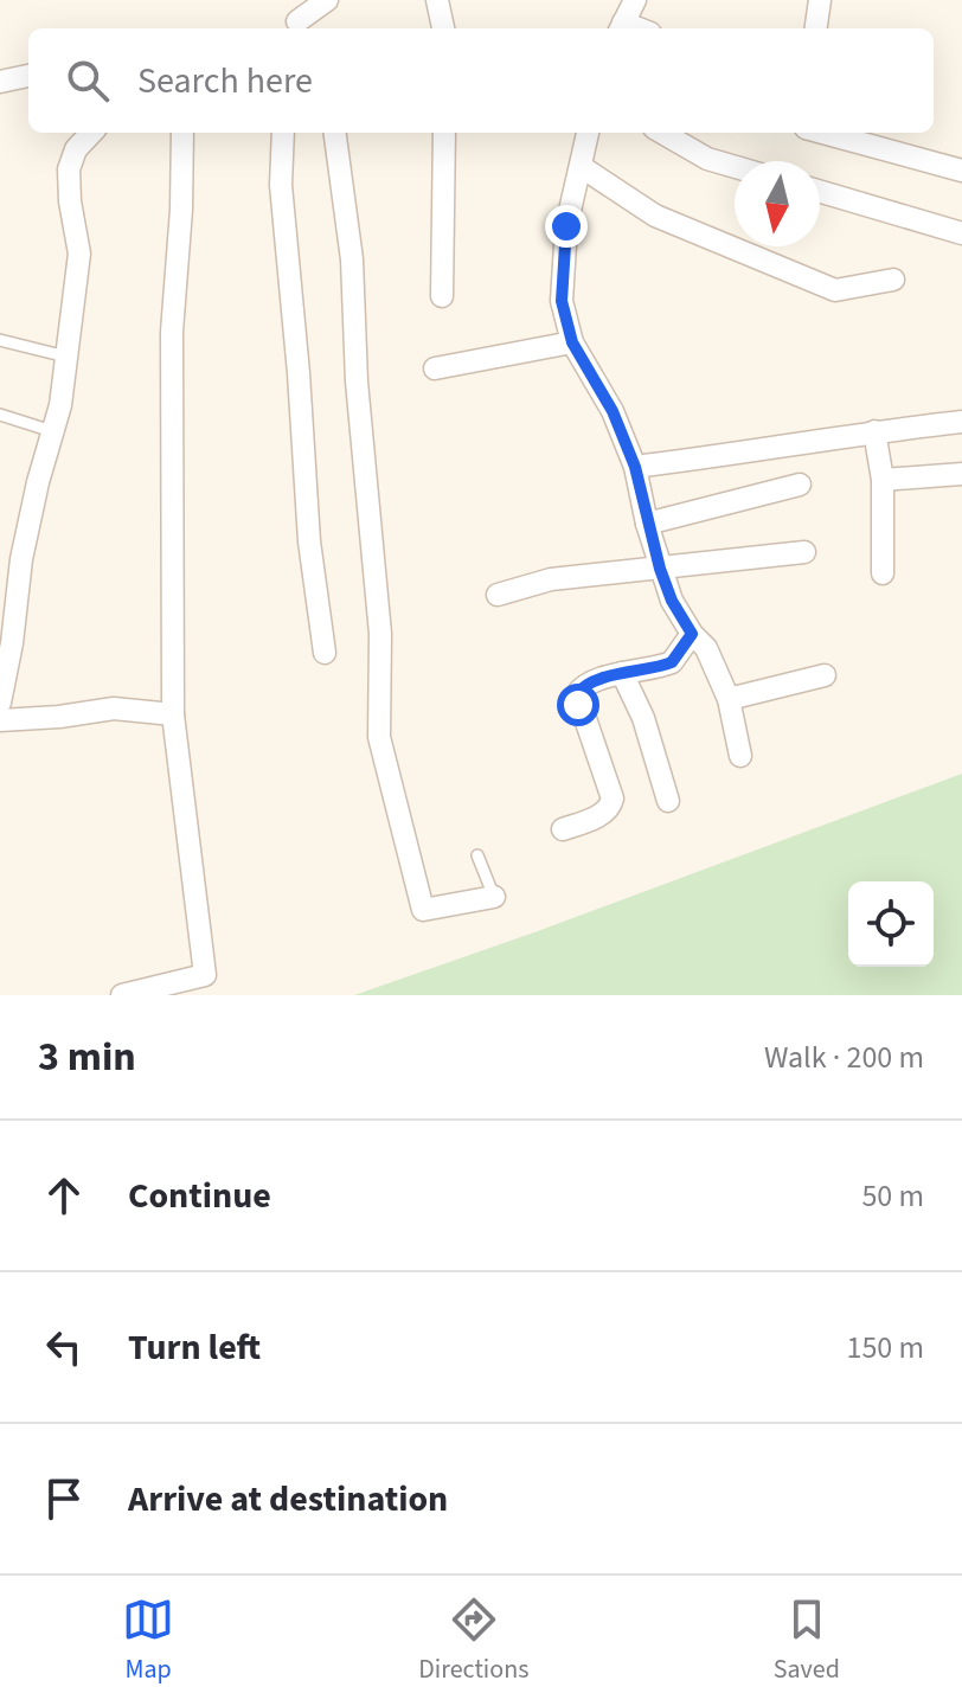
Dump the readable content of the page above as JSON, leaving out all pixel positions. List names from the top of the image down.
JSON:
{
  "north": "bottom",
  "page": {
    "search": "Search here",
    "heading": ["3 min", "Walk · 200 m"],
    "list": [
      ["Continue", "50 m"],
      ["Turn left", "150 m"],
      "Arrive at destination"
    ],
    "nav": ["Map", "Directions", "Saved"]
  }
}
